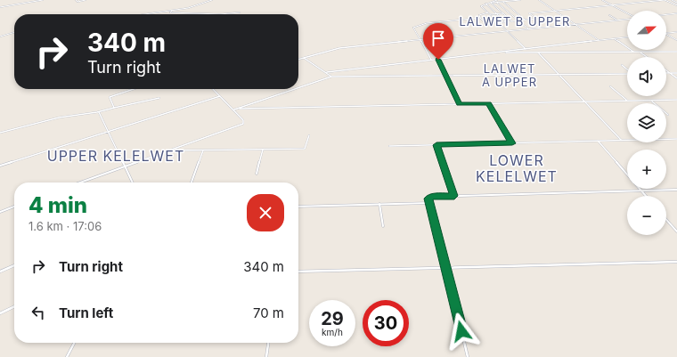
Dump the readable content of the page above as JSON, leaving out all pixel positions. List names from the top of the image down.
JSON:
{
  "districts": [
    "LALWET B UPPER",
    "LALWET A UPPER",
    "UPPER KELELWET",
    "LOWER KELELWET"
  ],
  "north": "right",
  "page": {
    "map_buttons": ["+", "−"],
    "turn": ["340 m", "Turn right"],
    "heading": ["4 min", "1.6 km · 17:06"],
    "list": [
      {
        "name": "Turn right",
        "value": "340 m"
      },
      {
        "name": "Turn left",
        "value": "70 m"
      }
    ],
    "speed": "29 km/h",
    "limit": "30"
  }
}
